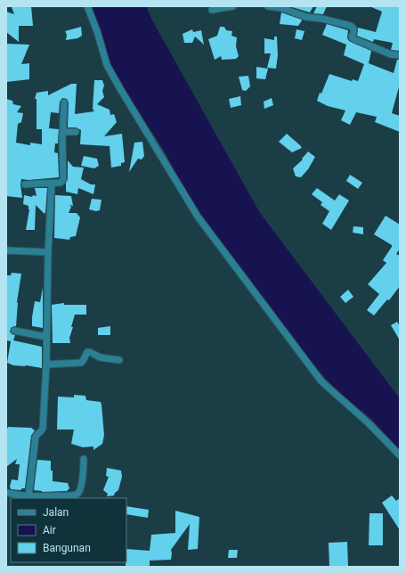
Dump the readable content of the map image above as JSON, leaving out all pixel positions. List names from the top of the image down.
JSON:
{
  "legend": ["Jalan", "Air", "Bangunan"]
}
